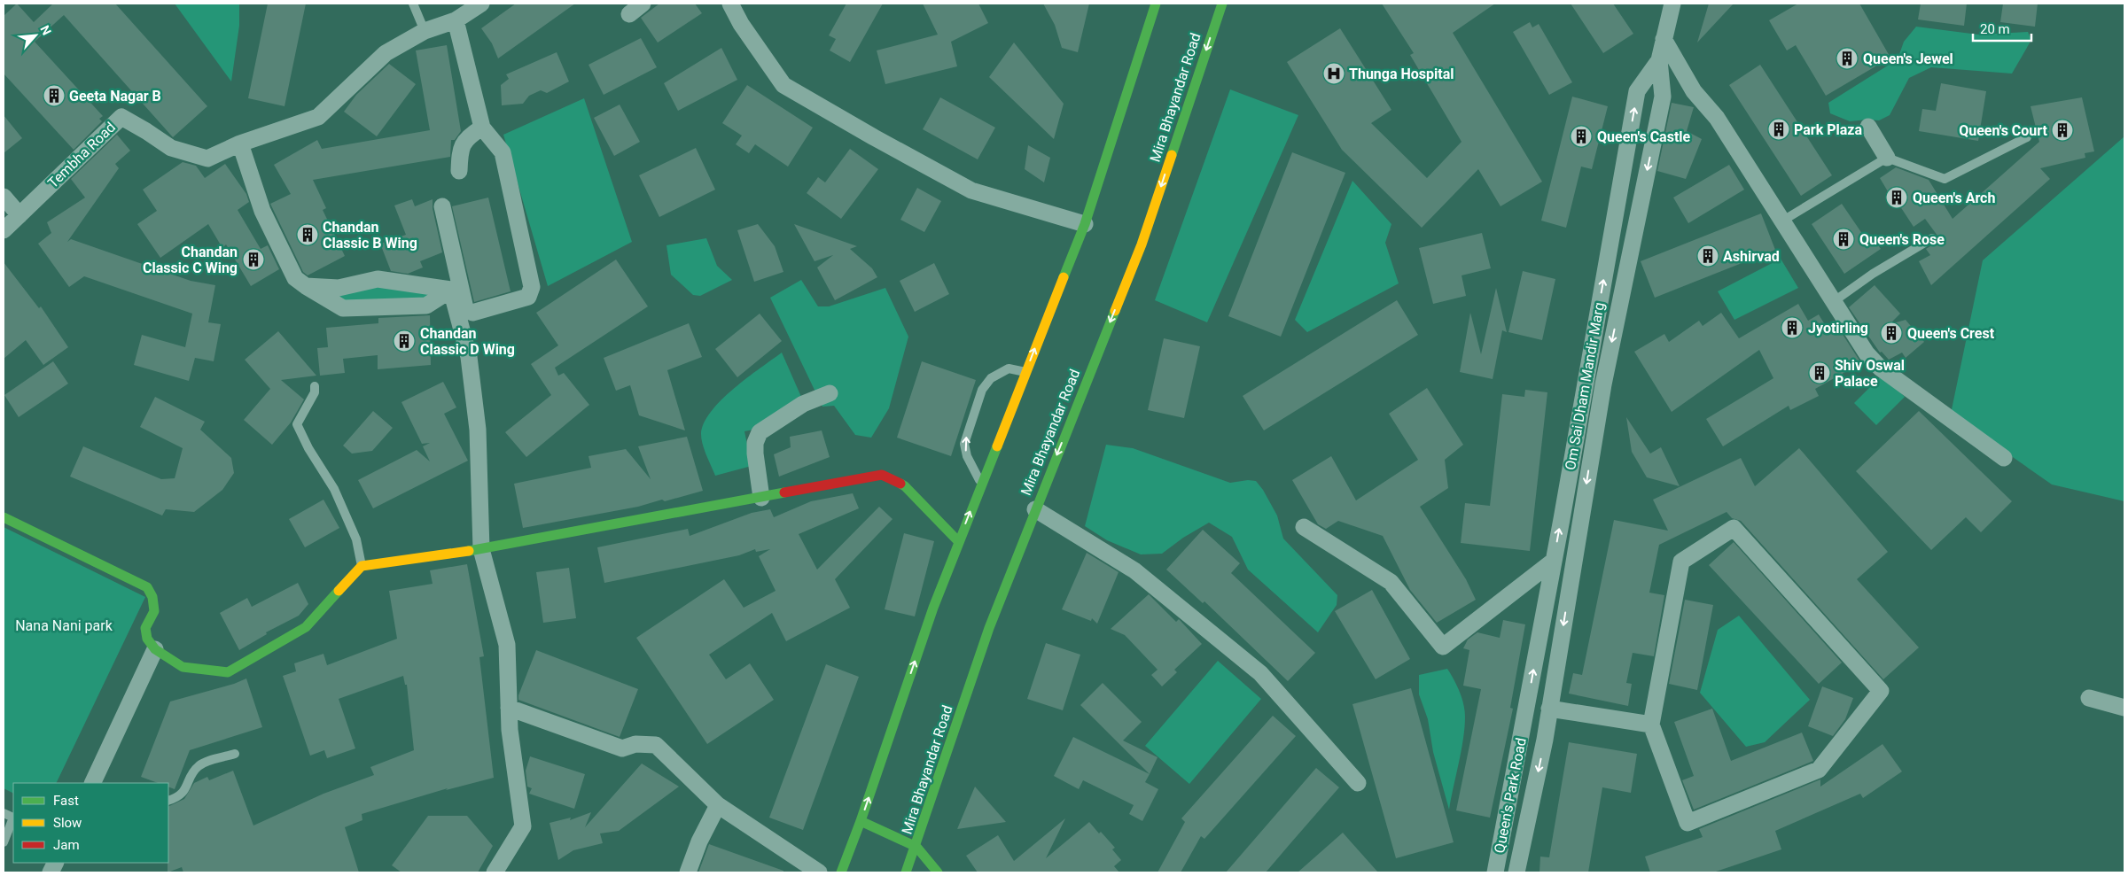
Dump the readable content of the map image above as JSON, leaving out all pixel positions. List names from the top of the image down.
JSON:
{
  "streets": {
    "main road": ["Mira Bhayandar Road"],
    "street": ["Tembha Road", "Om Sai Dham Mandir Marg", "Queen's Park Road"]
  },
  "crossings": [
    ["Om Sai Dham Mandir Marg", "Queen's Park Road"]
  ],
  "parks": ["Nana Nani park"],
  "places": {
    "building": [
      "Queen's Jewel",
      "Geeta Nagar B",
      "Park Plaza",
      "Queen's Court",
      "Queen's Castle",
      "Queen's Arch",
      "Chandan Classic B Wing",
      "Queen's Rose",
      "Ashirvad",
      "Chandan Classic C Wing",
      "Jyotirling",
      "Queen's Crest",
      "Chandan Classic D Wing",
      "Shiv Oswal Palace"
    ],
    "hospital": ["Thunga Hospital"]
  },
  "legend": ["Fast", "Slow", "Jam"],
  "scale_bar": "20 m",
  "north": "top right"
}
